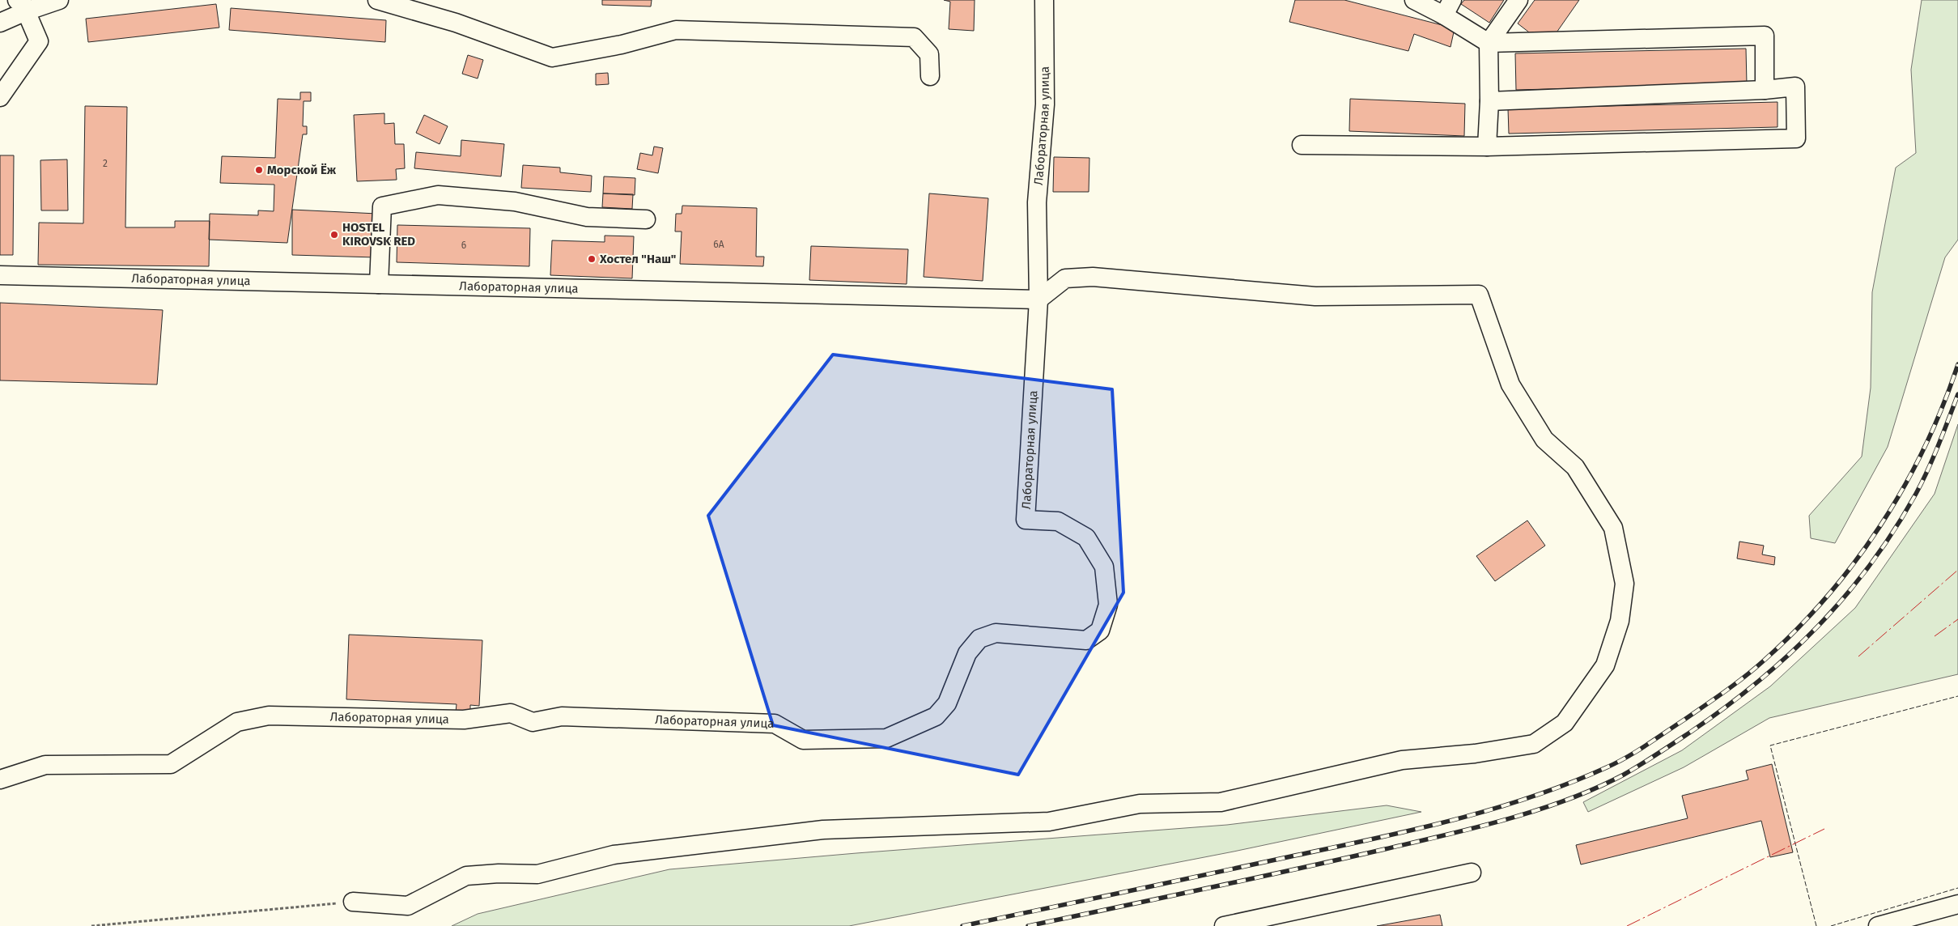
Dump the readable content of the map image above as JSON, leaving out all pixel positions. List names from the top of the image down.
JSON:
{
  "streets": {
    "street": ["Лабораторная улица"]
  },
  "places": ["Морской Ёж", "HOSTEL KIROVSK RED", "Хостел \"Наш\""],
  "house_numbers": ["2", "6А", "6"]
}
